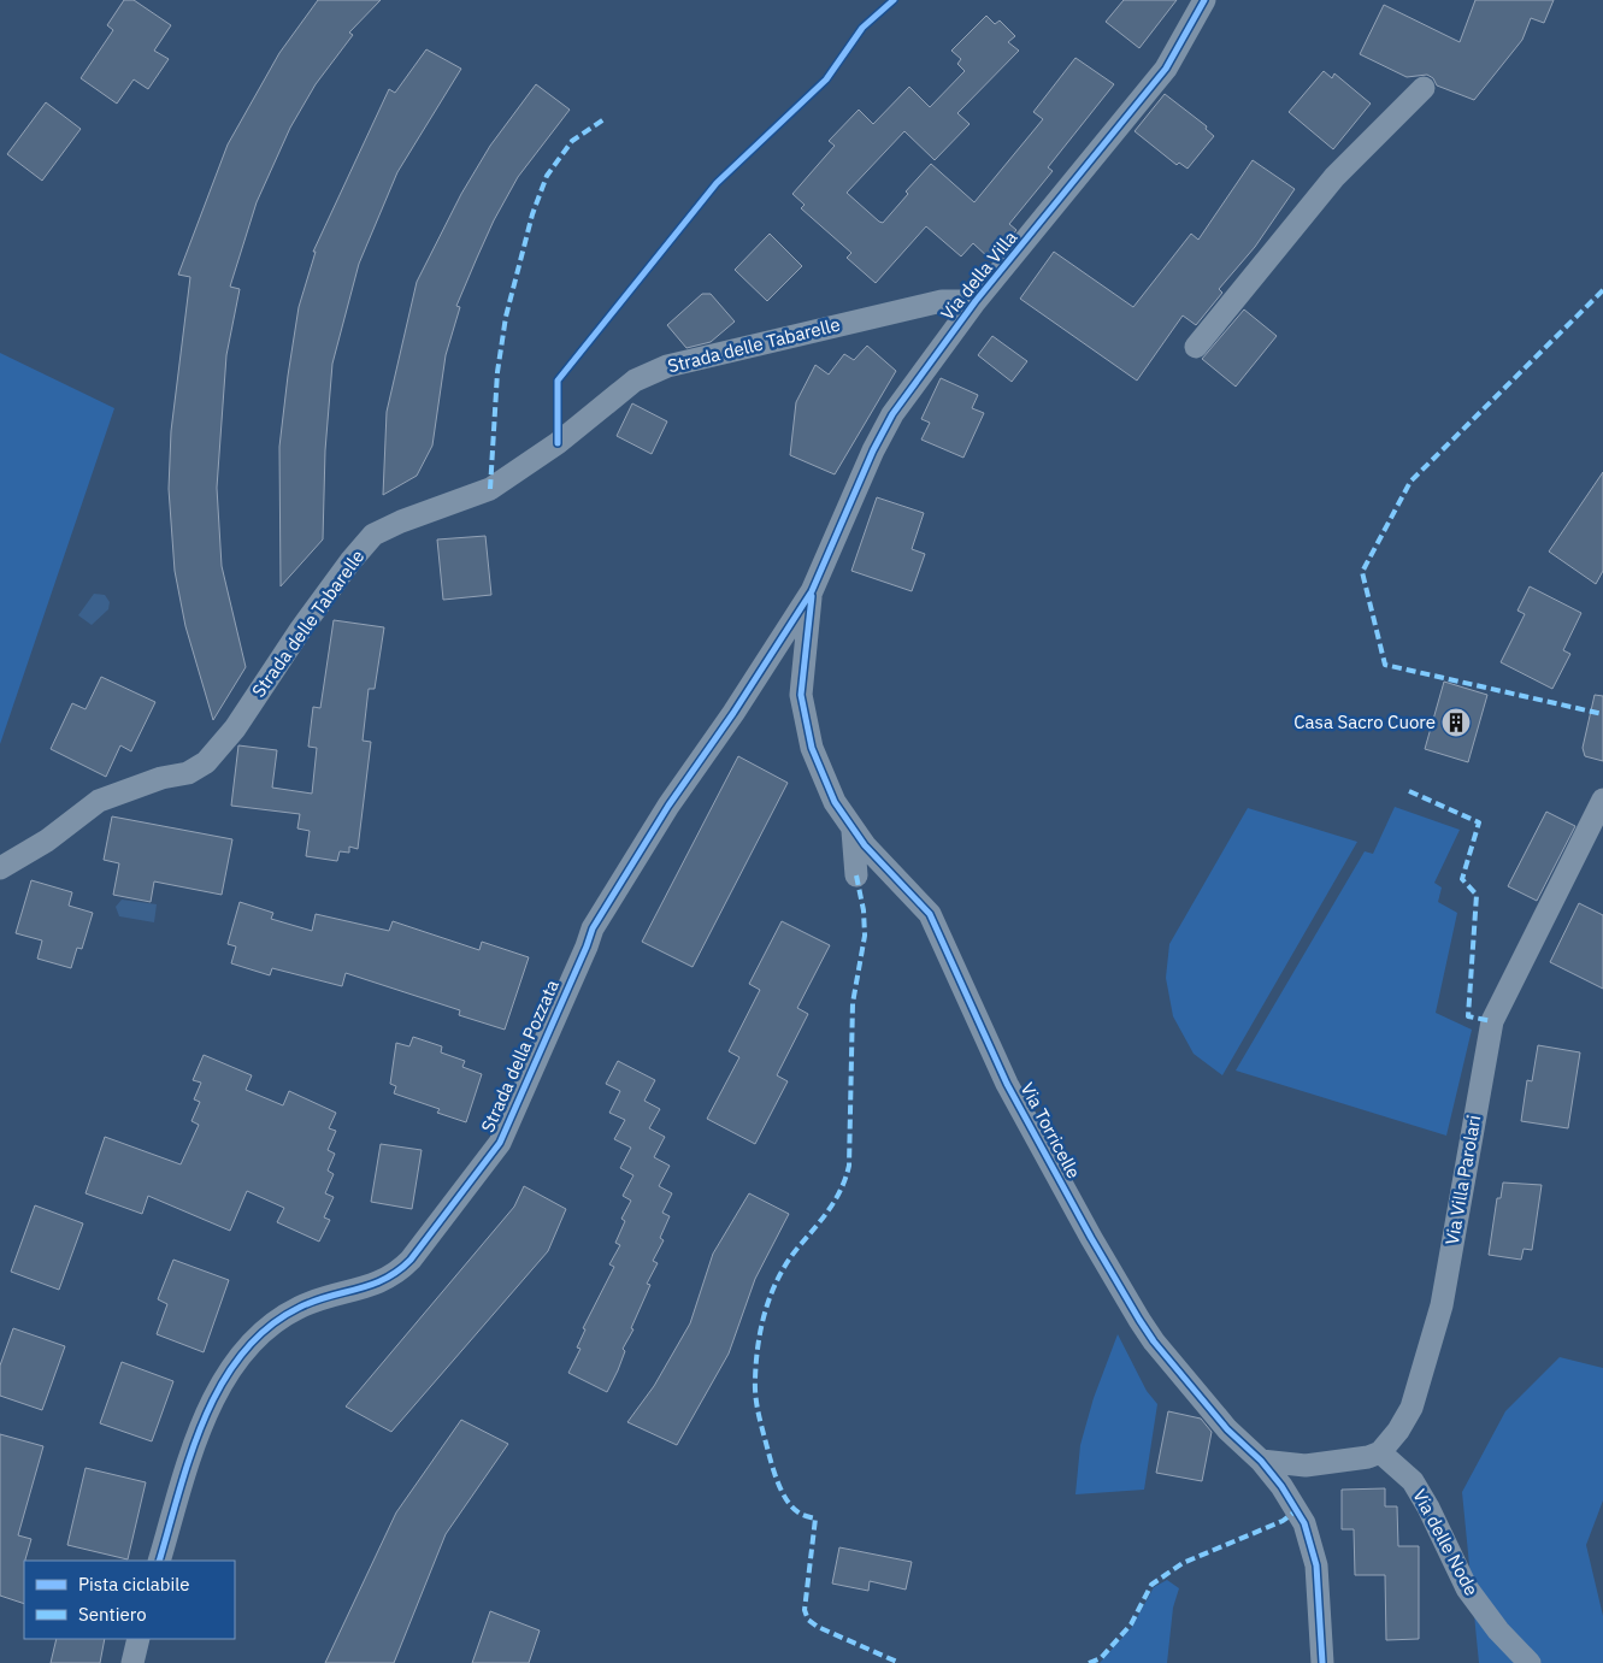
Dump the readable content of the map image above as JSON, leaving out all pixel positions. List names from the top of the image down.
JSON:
{
  "streets": {
    "street": [
      "Via della Villa",
      "Strada delle Tabarelle",
      "Strada della Pozzata",
      "Via Torricelle",
      "Via Villa Parolari",
      "Via delle Node"
    ]
  },
  "crossings": [
    ["Via della Villa", "Strada delle Tabarelle"],
    ["Via della Villa", "Strada della Pozzata"],
    ["Via della Villa", "Via Torricelle"],
    ["Strada della Pozzata", "Via Torricelle"],
    ["Via Villa Parolari", "Via delle Node"]
  ],
  "places": {
    "building": ["Casa Sacro Cuore"]
  },
  "legend": ["Pista ciclabile", "Sentiero"]
}
